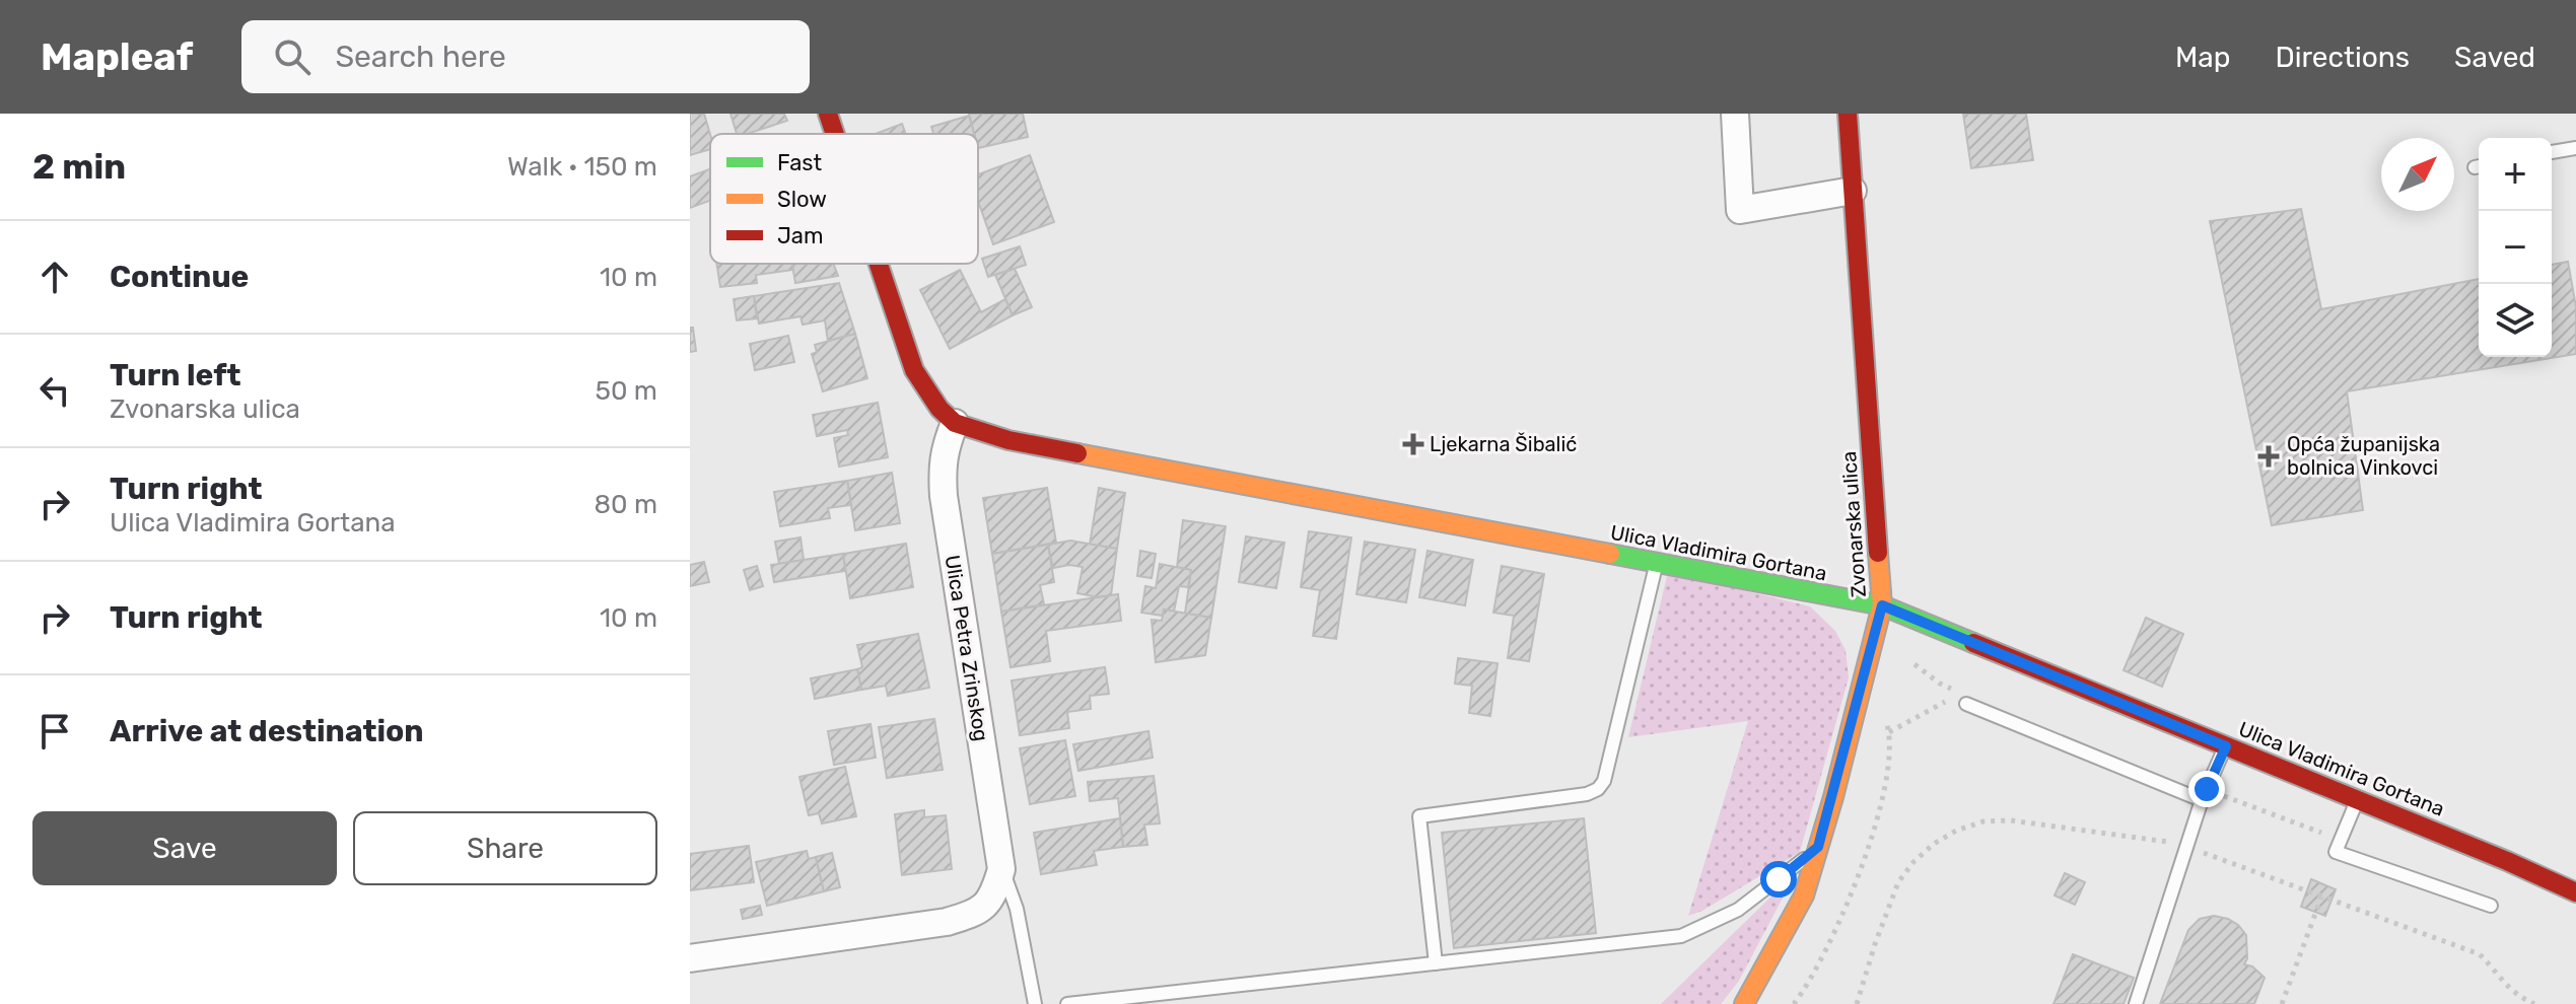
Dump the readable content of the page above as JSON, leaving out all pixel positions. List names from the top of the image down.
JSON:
{
  "streets": {
    "main road": ["Zvonarska ulica", "Ulica Vladimira Gortana"],
    "street": ["Ulica Petra Zrinskog"]
  },
  "crossings": [
    ["Zvonarska ulica", "Ulica Vladimira Gortana"],
    ["Ulica Vladimira Gortana", "Ulica Petra Zrinskog"]
  ],
  "places": {
    "health": ["Ljekarna Šibalić", "Opća županijska bolnica Vinkovci"]
  },
  "legend": ["Fast", "Slow", "Jam"],
  "north": "top right",
  "page": {
    "header": "Mapleaf",
    "search": "Search here",
    "nav": ["Map", "Directions", "Saved"],
    "heading": ["2 min", "Walk · 150 m"],
    "map_buttons": ["+", "−"],
    "list": [
      ["Continue", "10 m"],
      ["Turn left", "Zvonarska ulica", "50 m"],
      ["Turn right", "Ulica Vladimira Gortana", "80 m"],
      ["Turn right", "10 m"],
      "Arrive at destination"
    ],
    "buttons": ["Save", "Share"]
  }
}
